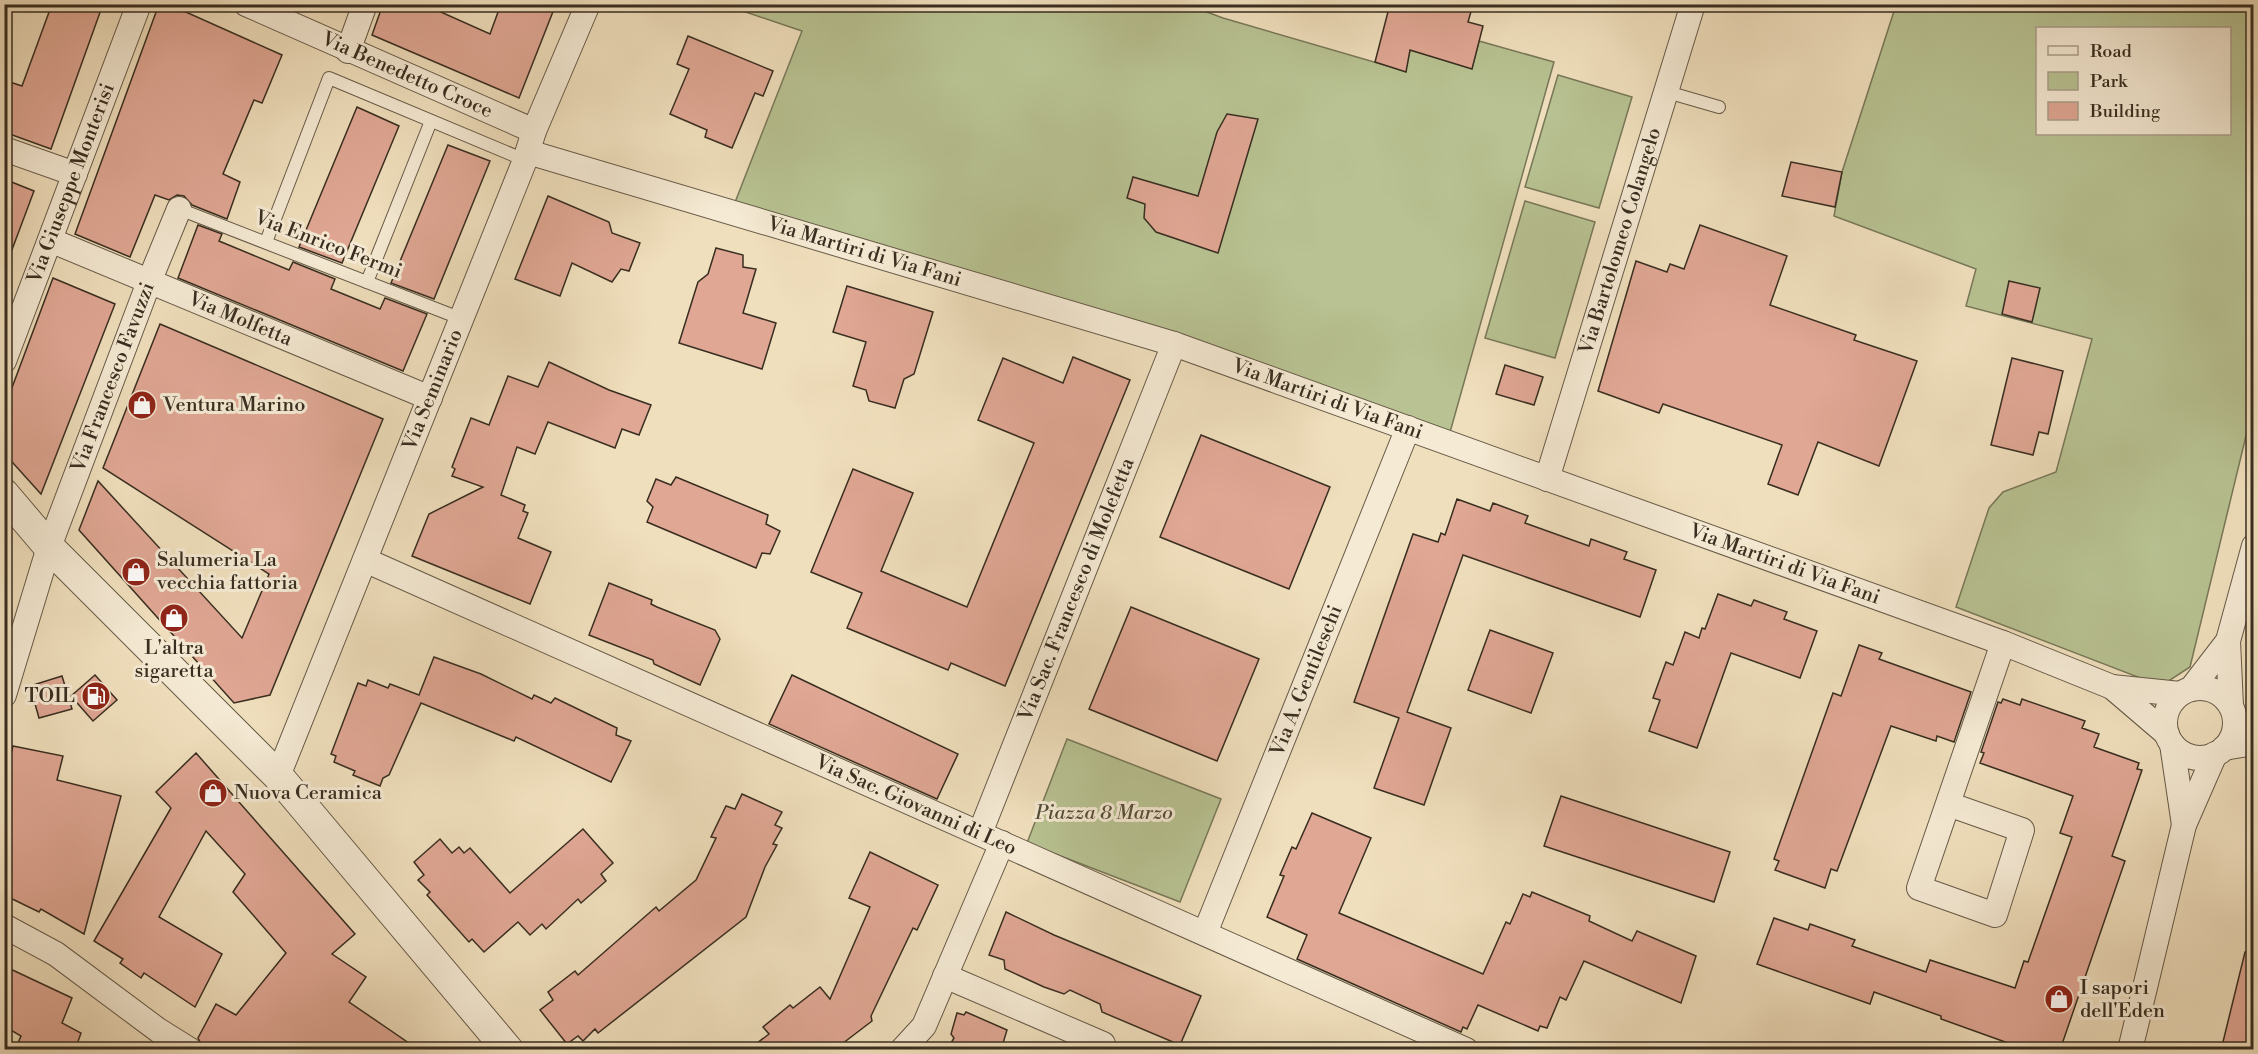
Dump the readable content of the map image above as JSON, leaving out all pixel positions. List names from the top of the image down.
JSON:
{
  "streets": {
    "street": [
      "Via Benedetto Croce",
      "Via Giuseppe Monterisi",
      "Via Bartolomeo Colangelo",
      "Via Martiri di Via Fani",
      "Via Molfetta",
      "Via Francesco Favuzzi",
      "Via Seminario",
      "Via Sac. Francesco di Molefetta",
      "Via A. Gentileschi",
      "Via Sac. Giovanni di Leo"
    ],
    "lane": ["Via Enrico Fermi"]
  },
  "crossings": [
    ["Via Benedetto Croce", "Via Martiri di Via Fani"],
    ["Via Benedetto Croce", "Via Seminario"],
    ["Via Giuseppe Monterisi", "Via Molfetta"],
    ["Via Bartolomeo Colangelo", "Via Martiri di Via Fani"],
    ["Via Enrico Fermi", "Via Francesco Favuzzi"],
    ["Via Enrico Fermi", "Via Seminario"],
    ["Via Martiri di Via Fani", "Via Seminario"],
    ["Via Martiri di Via Fani", "Via Sac. Francesco di Molefetta"],
    ["Via Martiri di Via Fani", "Via A. Gentileschi"],
    ["Via Molfetta", "Via Francesco Favuzzi"],
    ["Via Molfetta", "Via Seminario"],
    ["Via Seminario", "Via Sac. Giovanni di Leo"],
    ["Via Sac. Francesco di Molefetta", "Via Sac. Giovanni di Leo"],
    ["Via A. Gentileschi", "Via Sac. Giovanni di Leo"]
  ],
  "parks": ["Piazza 8 Marzo"],
  "places": {
    "shop": [
      "Ventura Marino",
      "Salumeria La vecchia fattoria",
      "L'altra sigaretta",
      "Nuova Ceramica",
      "I sapori dell'Eden"
    ],
    "fuel station": ["TOIL"]
  },
  "legend": ["Road", "Park", "Building"]
}
